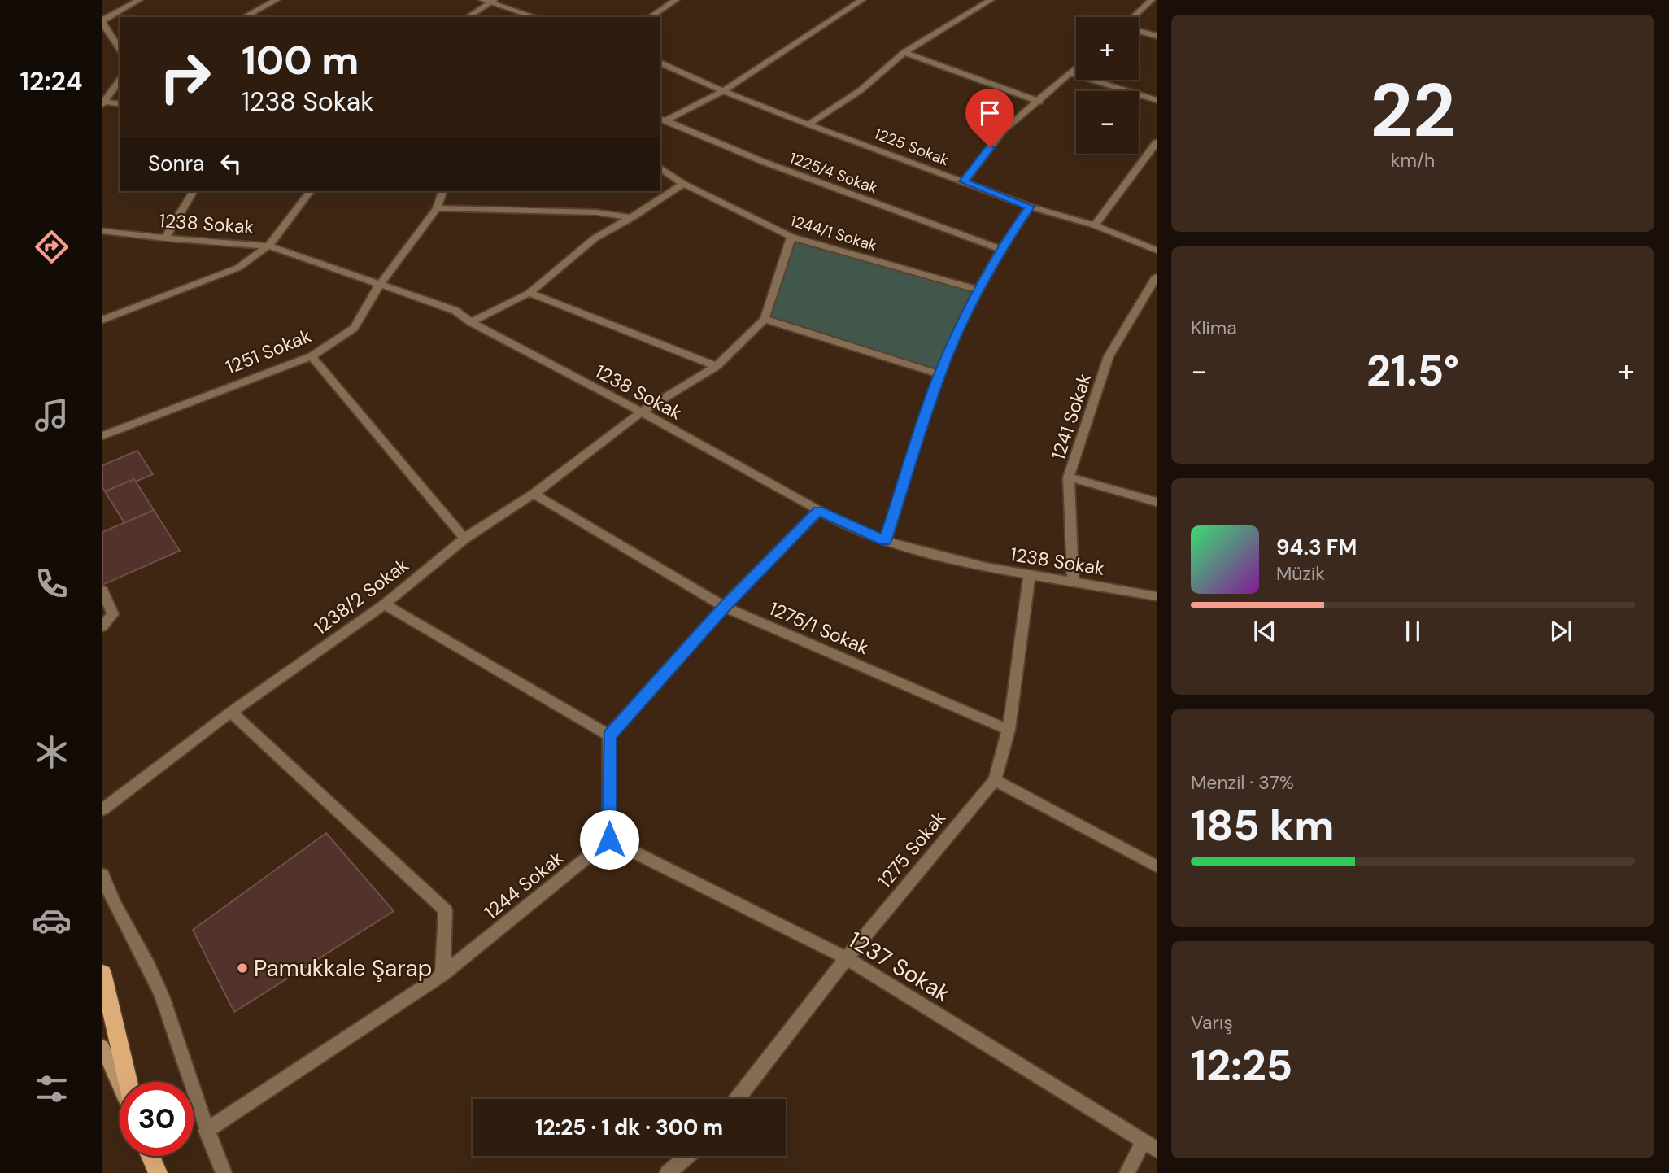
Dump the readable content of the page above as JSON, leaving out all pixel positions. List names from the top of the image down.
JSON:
{
  "streets": {
    "street": [
      "1225 Sokak",
      "1225/4 Sokak",
      "1238 Sokak",
      "1244/1 Sokak",
      "1251 Sokak",
      "1241 Sokak",
      "1238/2 Sokak",
      "1275/1 Sokak",
      "1275 Sokak",
      "1244 Sokak",
      "1237 Sokak"
    ]
  },
  "crossings": [
    ["1238 Sokak", "1251 Sokak"],
    ["1238 Sokak", "1241 Sokak"],
    ["1238 Sokak", "1238/2 Sokak"],
    ["1238 Sokak", "1275 Sokak"],
    ["1238/2 Sokak", "1275/1 Sokak"],
    ["1275/1 Sokak", "1275 Sokak"],
    ["1275 Sokak", "1237 Sokak"],
    ["1244 Sokak", "1237 Sokak"]
  ],
  "places": ["Pamukkale Şarap"],
  "page": {
    "tabs": "12:24",
    "tile": [
      ["22", "km/h"],
      "Klima",
      ["Menzil · 37%", "185 km"],
      ["Varış", "12:25"]
    ],
    "map_buttons": ["+", "−"],
    "turn": ["100 m", "1238 Sokak"],
    "then": "Sonra",
    "heat": ["−", "21.5°", "+"],
    "song": ["94.3 FM", "Müzik"],
    "limit": "30",
    "trip": "12:25 · 1 dk · 300 m"
  }
}
